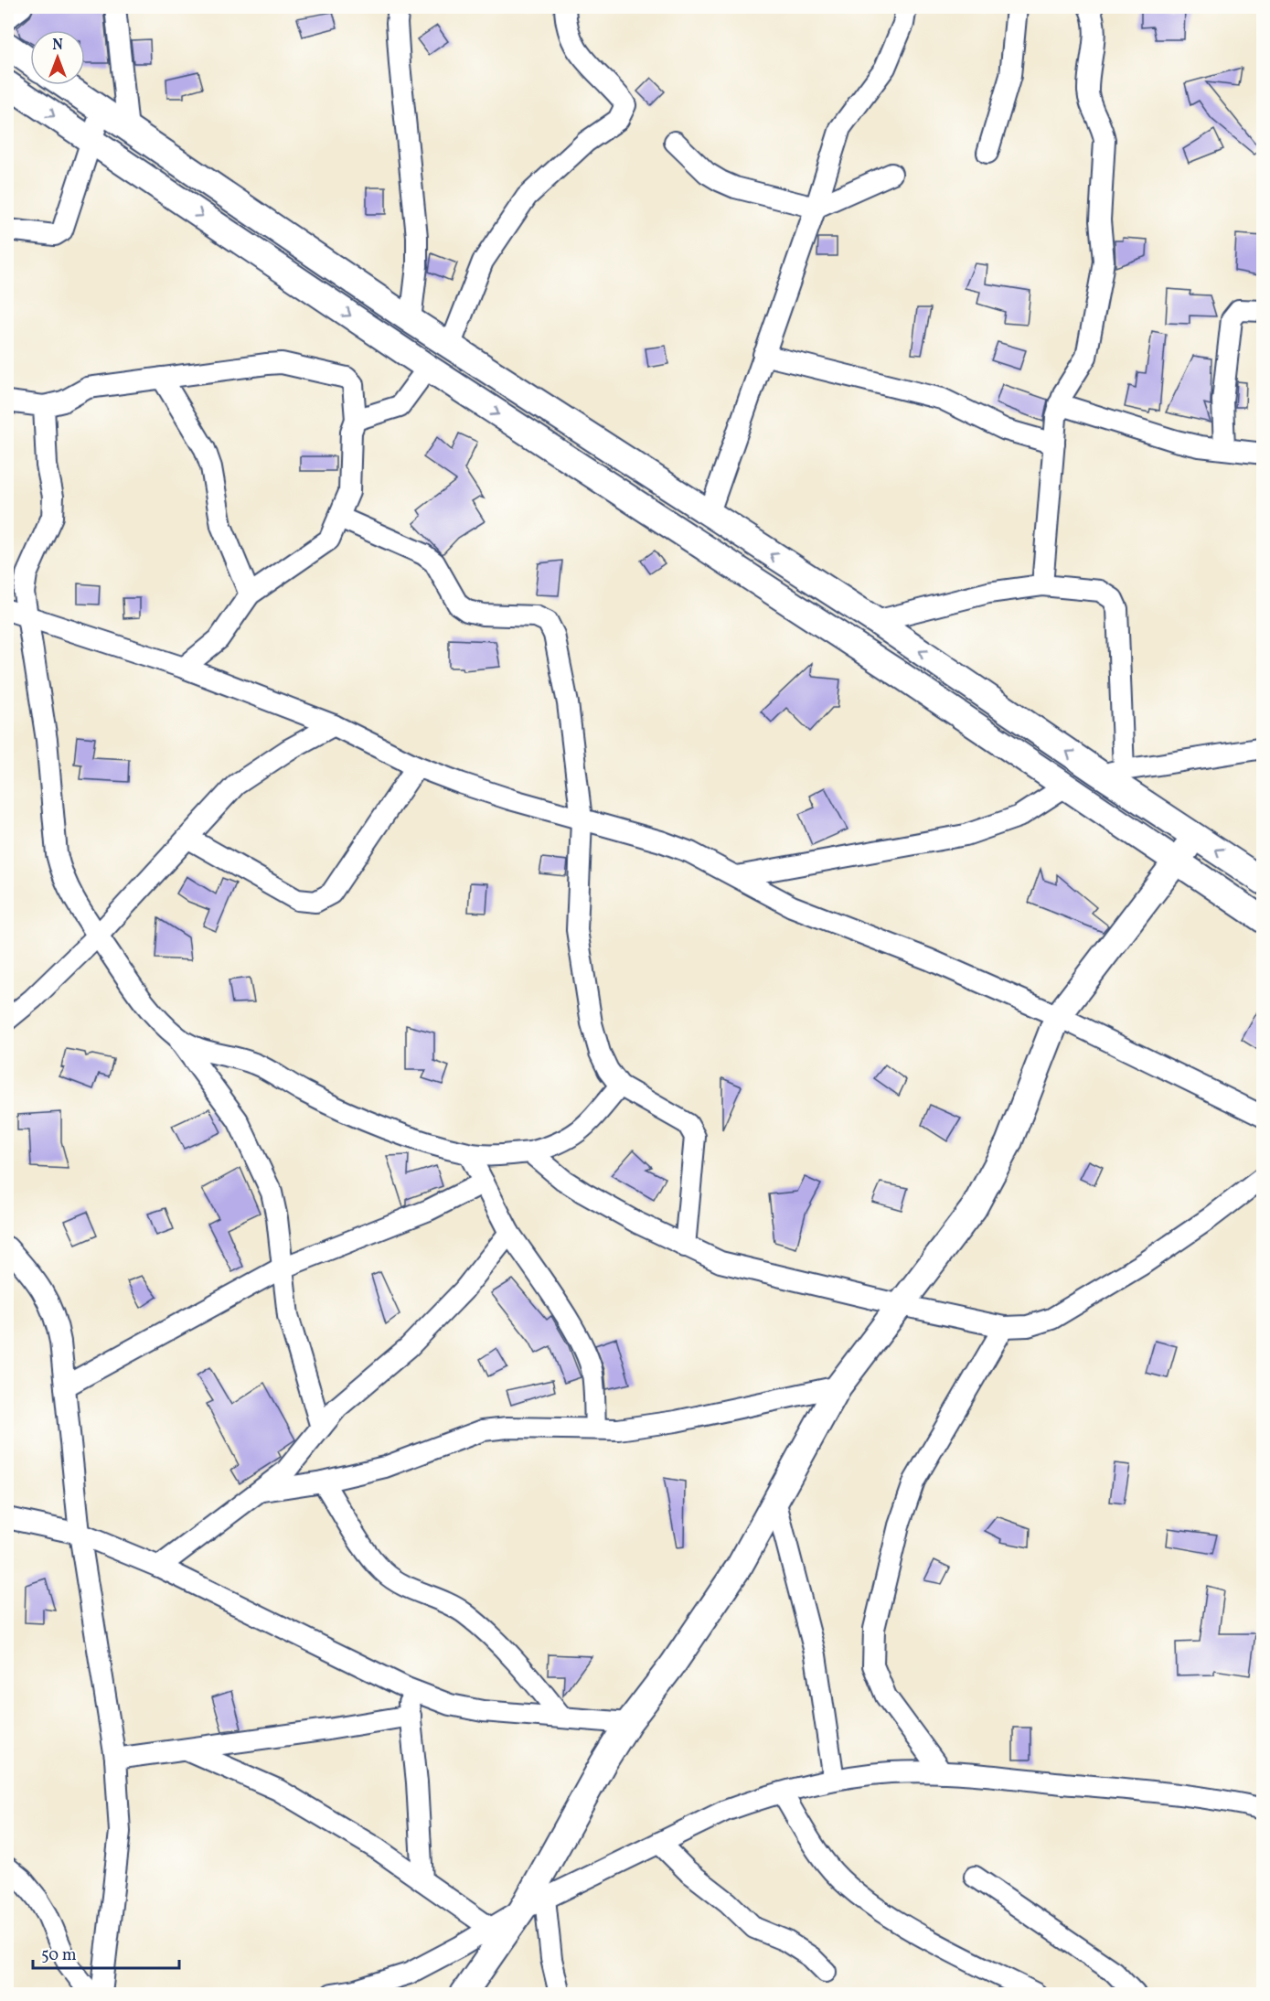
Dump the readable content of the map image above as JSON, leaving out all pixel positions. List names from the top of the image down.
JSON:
{
  "scale_bar": "50 m",
  "north": "top"
}
